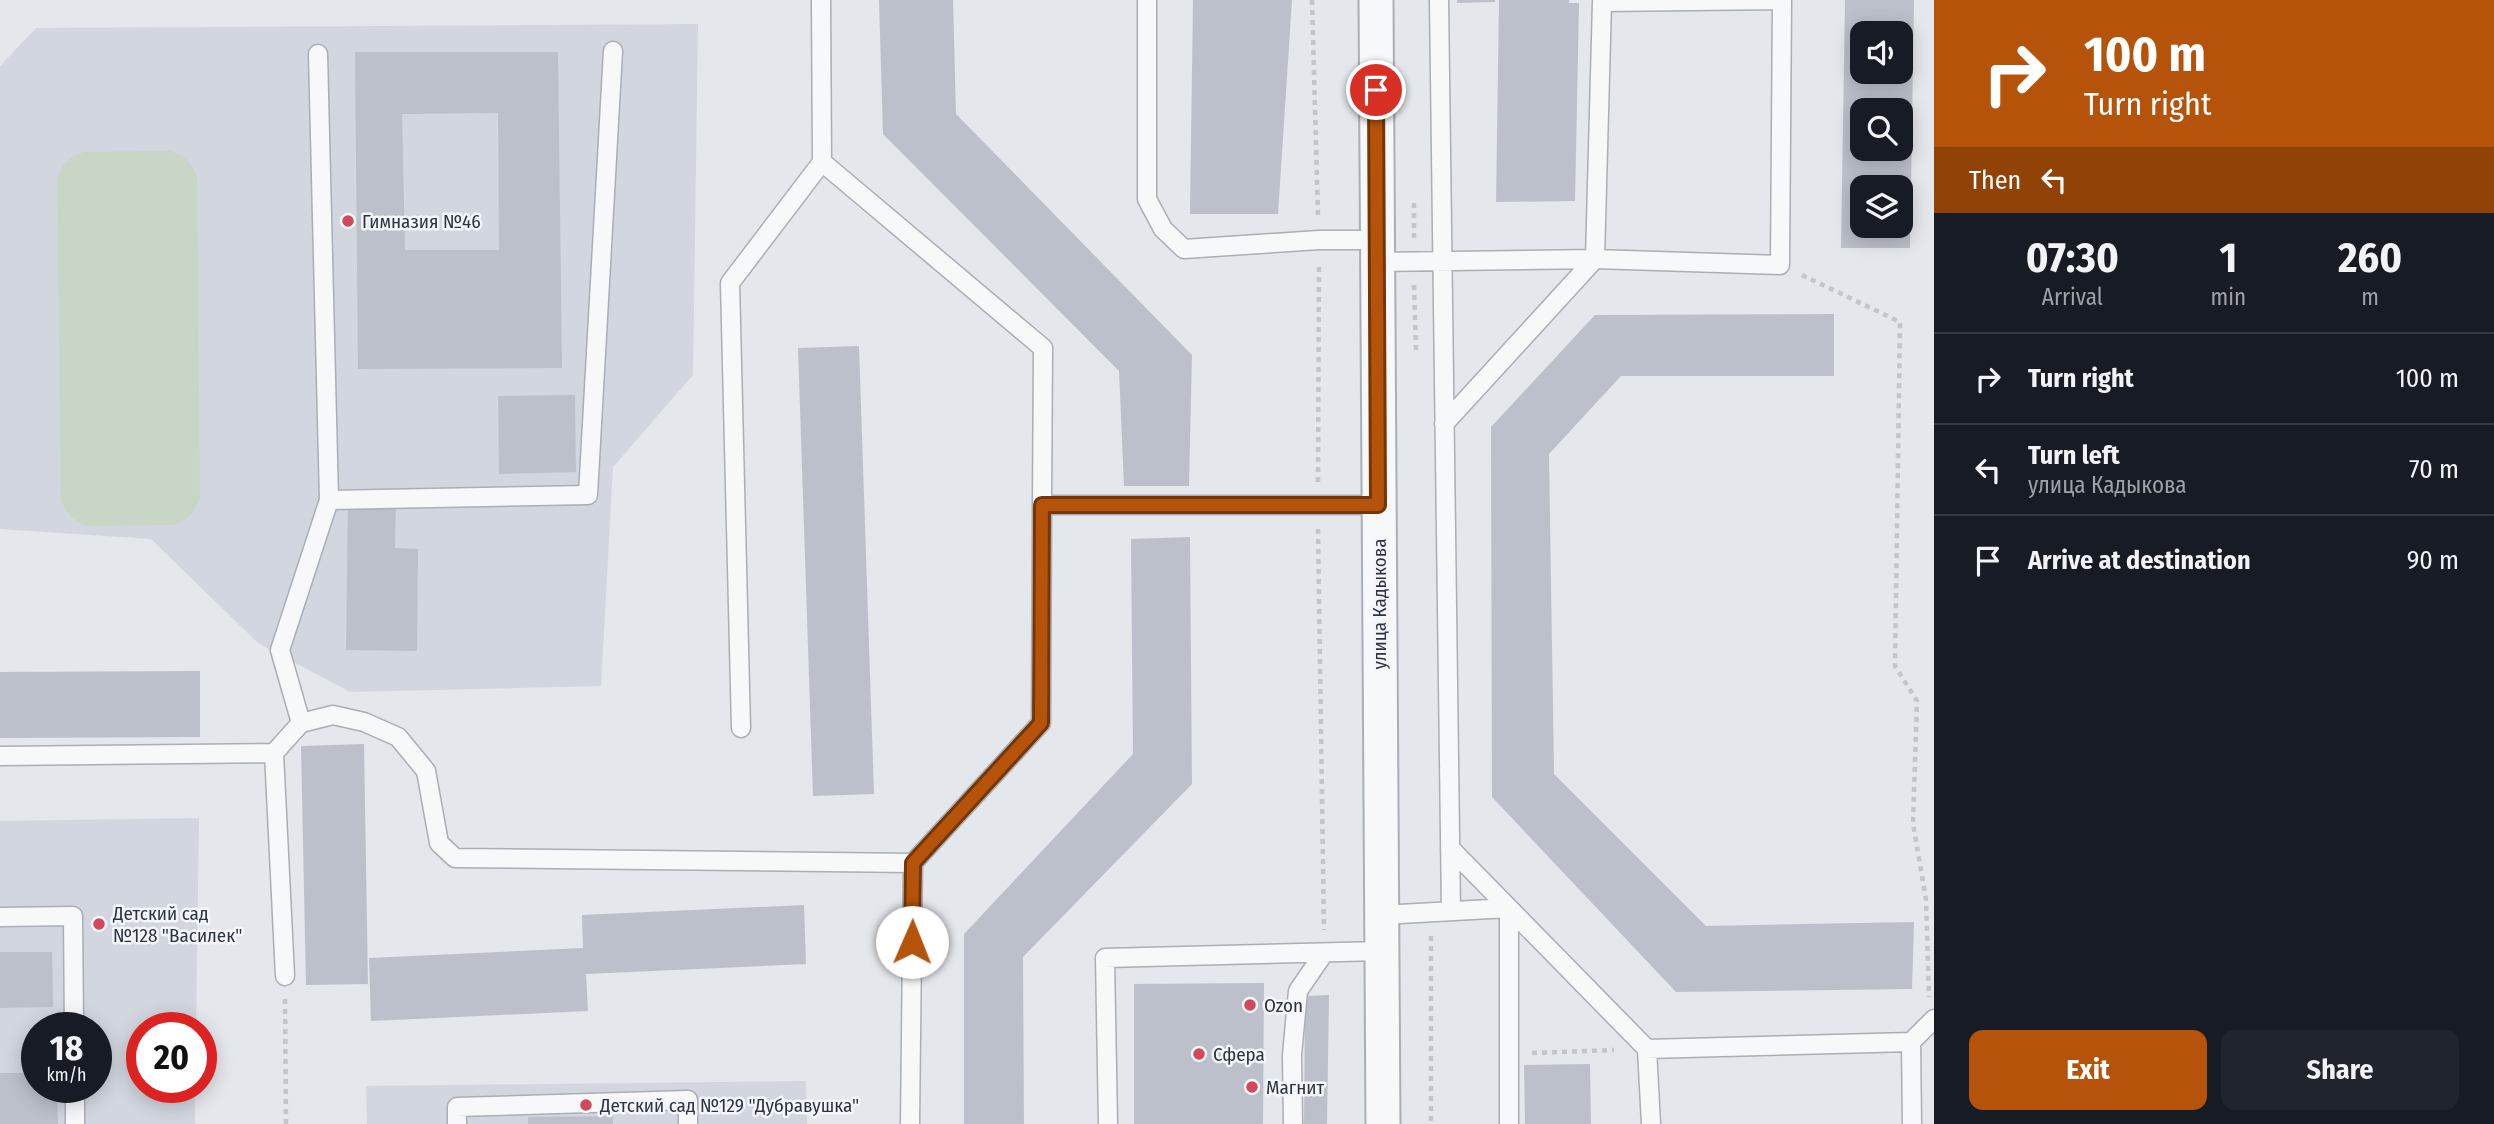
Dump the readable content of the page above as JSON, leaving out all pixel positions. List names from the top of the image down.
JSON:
{
  "streets": {
    "street": ["улица Кадыкова"]
  },
  "places": [
    "Гимназия №46",
    "Детский сад №128 \"Василек\"",
    "Ozon",
    "Сфера",
    "Магнит",
    "Детский сад №129 \"Дубравушка\""
  ],
  "page": {
    "turn": ["100 m", "Turn right"],
    "then": "Then",
    "eta": [
      "07:30",
      "Arrival",
      "1",
      "min",
      "260",
      "m"
    ],
    "list": [
      {
        "name": "Turn right",
        "value": "100 m"
      },
      {
        "name": "Turn left",
        "note": "улица Кадыкова",
        "value": "70 m"
      },
      {
        "name": "Arrive at destination",
        "value": "90 m"
      }
    ],
    "speed": "18 km/h",
    "limit": "20",
    "buttons": ["Exit", "Share"]
  }
}
